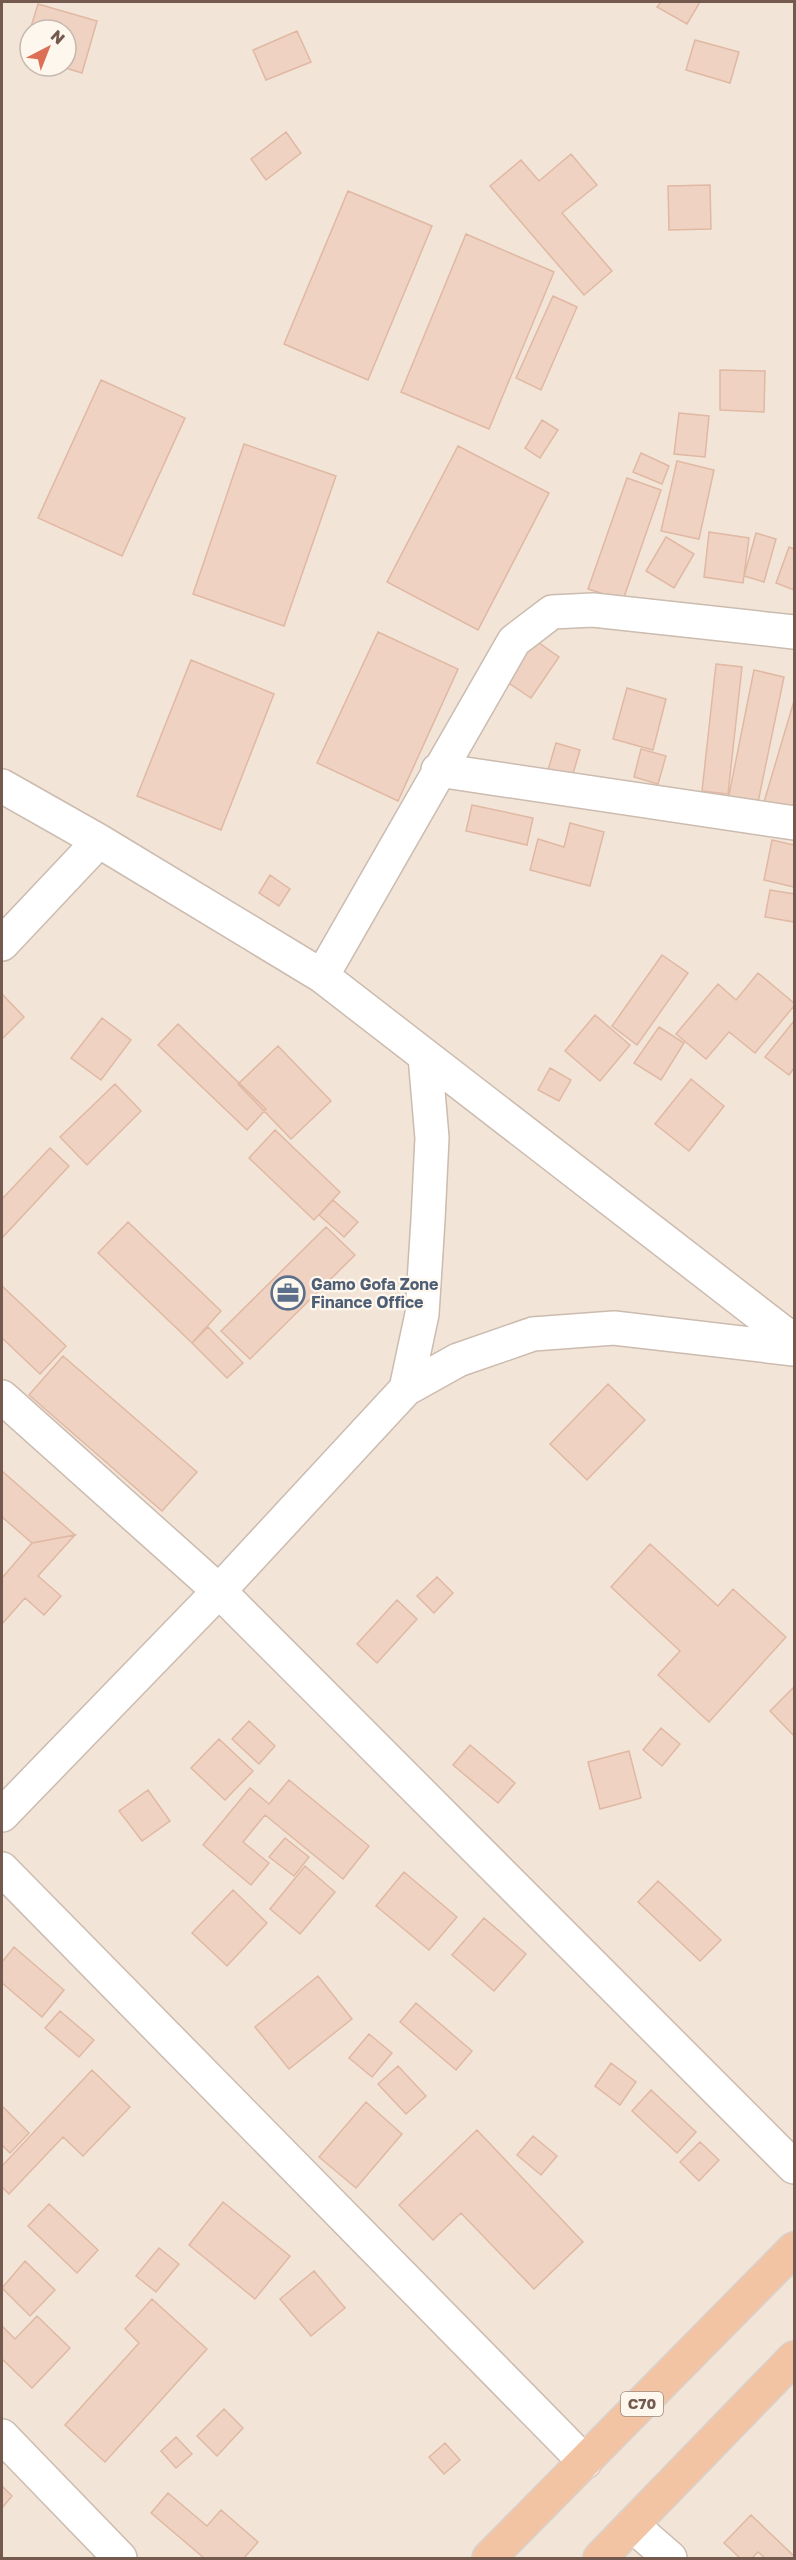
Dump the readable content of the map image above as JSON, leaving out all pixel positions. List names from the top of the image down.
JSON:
{
  "streets": {
    "highway": ["C70"]
  },
  "places": {
    "office": ["Gamo Gofa Zone Finance Office"]
  },
  "north": "top right"
}
